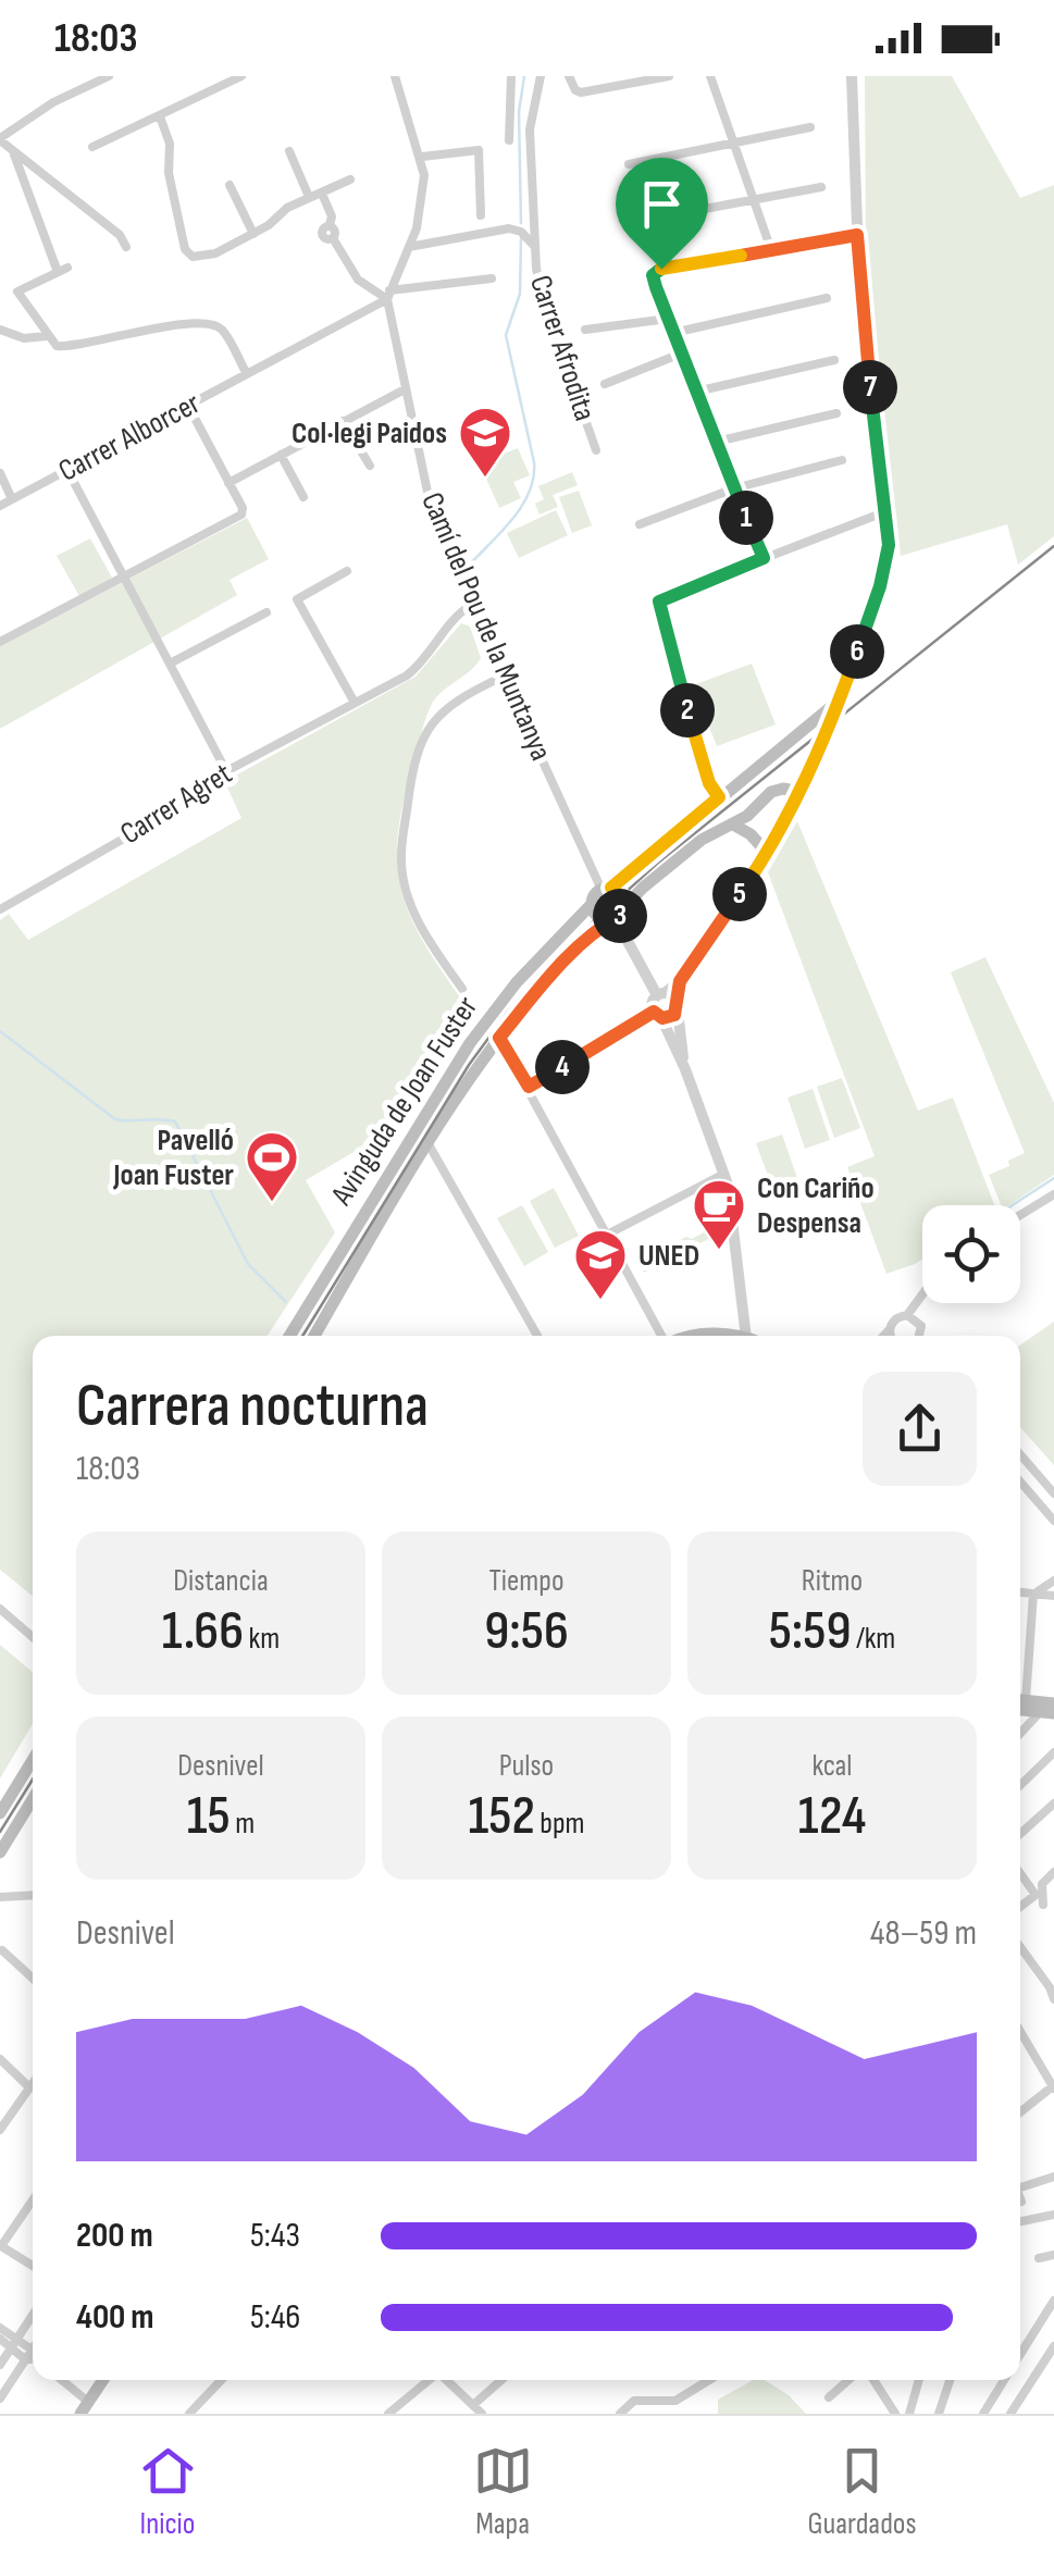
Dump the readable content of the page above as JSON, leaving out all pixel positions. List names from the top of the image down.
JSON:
{
  "streets": {
    "main road": ["Avinguda de Joan Fuster"],
    "street": [
      "Carrer Afrodita",
      "Carrer Alborcer",
      "Camí del Pou de la Muntanya",
      "Carrer Agret"
    ]
  },
  "crossings": [
    ["Carrer Alborcer", "Camí del Pou de la Muntanya"],
    ["Camí del Pou de la Muntanya", "Carrer Agret"],
    ["Camí del Pou de la Muntanya", "Avinguda de Joan Fuster"]
  ],
  "places": {
    "school or university": ["Col·legi Paidos", "UNED"],
    "sports": ["Pavelló Joan Fuster"],
    "cafe": ["Con Cariño Despensa"]
  },
  "page": {
    "status": "18:03",
    "pins": [
      "7",
      "1",
      "6",
      "2",
      "5",
      "3",
      "4"
    ],
    "heading": ["Carrera nocturna", "18:03"],
    "stats": [
      ["Distancia", "1.66 km"],
      ["Tiempo", "9:56"],
      ["Ritmo", "5:59 /km"],
      ["Desnivel", "15 m"],
      ["Pulso", "152 bpm"],
      ["kcal", "124"]
    ],
    "chart": ["Desnivel", "48–59 m"],
    "list": [
      {
        "name": "200 m",
        "note": "5:43"
      },
      {
        "name": "400 m",
        "note": "5:46"
      }
    ],
    "tabs": ["Inicio", "Mapa", "Guardados"]
  }
}
